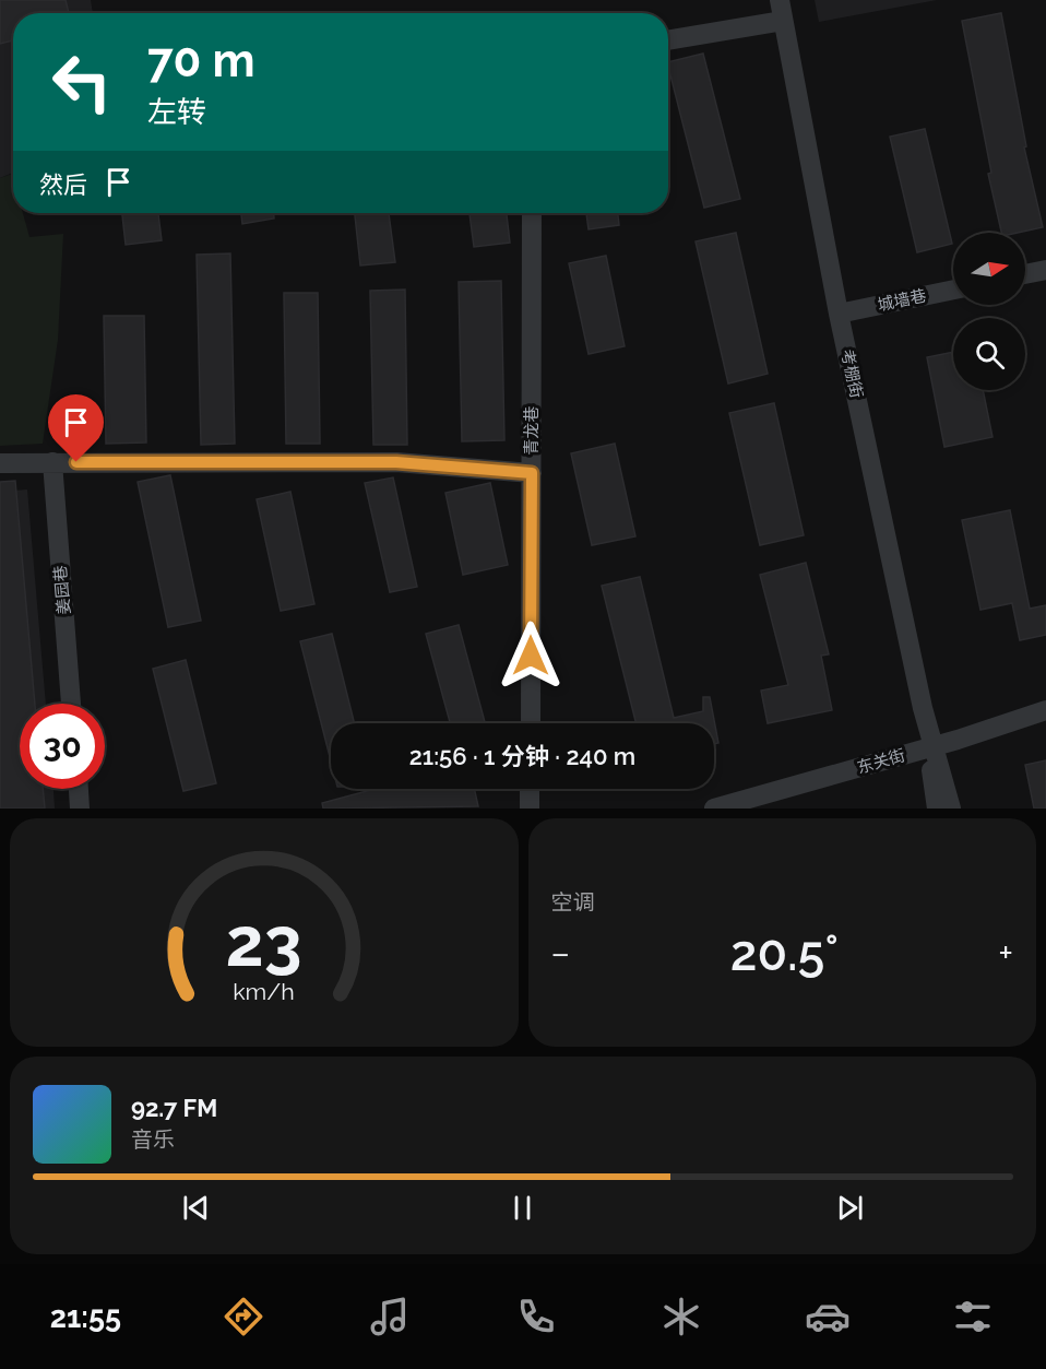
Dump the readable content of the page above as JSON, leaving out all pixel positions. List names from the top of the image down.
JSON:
{
  "streets": {
    "street": [
      "城墙巷",
      "考棚街",
      "青龙巷",
      "姜园巷",
      "东关街"
    ]
  },
  "crossings": [
    ["城墙巷", "考棚街"],
    ["考棚街", "东关街"]
  ],
  "north": "right",
  "page": {
    "turn": ["70 m", "左转"],
    "then": "然后",
    "limit": "30",
    "trip": "21:56 · 1 分钟 · 240 m",
    "tile": "空调",
    "heat": ["−", "20.5°", "+"],
    "song": ["92.7 FM", "音乐"],
    "tabs": "21:55",
    "gauge": ["23", "km/h"]
  }
}
